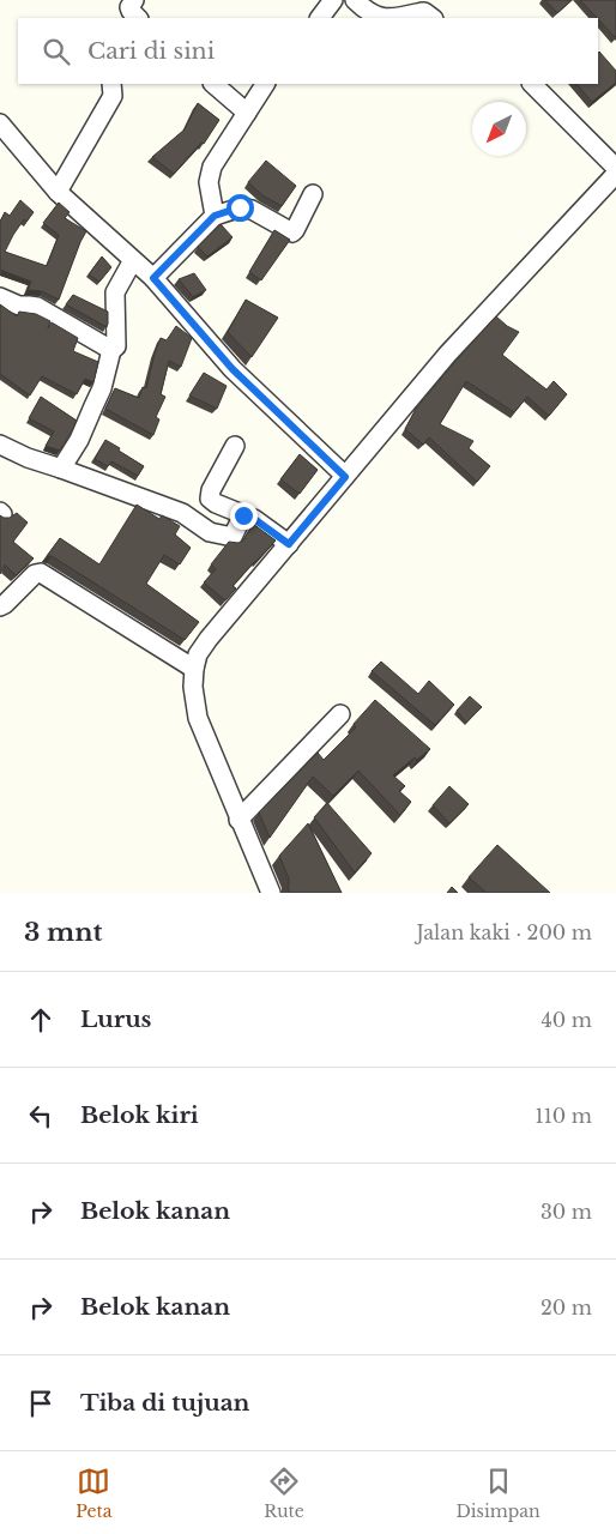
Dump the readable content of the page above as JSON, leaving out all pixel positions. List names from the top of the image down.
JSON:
{
  "north": "bottom left",
  "page": {
    "search": "Cari di sini",
    "heading": ["3 mnt", "Jalan kaki · 200 m"],
    "list": [
      ["Lurus", "40 m"],
      ["Belok kiri", "110 m"],
      ["Belok kanan", "30 m"],
      ["Belok kanan", "20 m"],
      "Tiba di tujuan"
    ],
    "nav": ["Peta", "Rute", "Disimpan"]
  }
}
